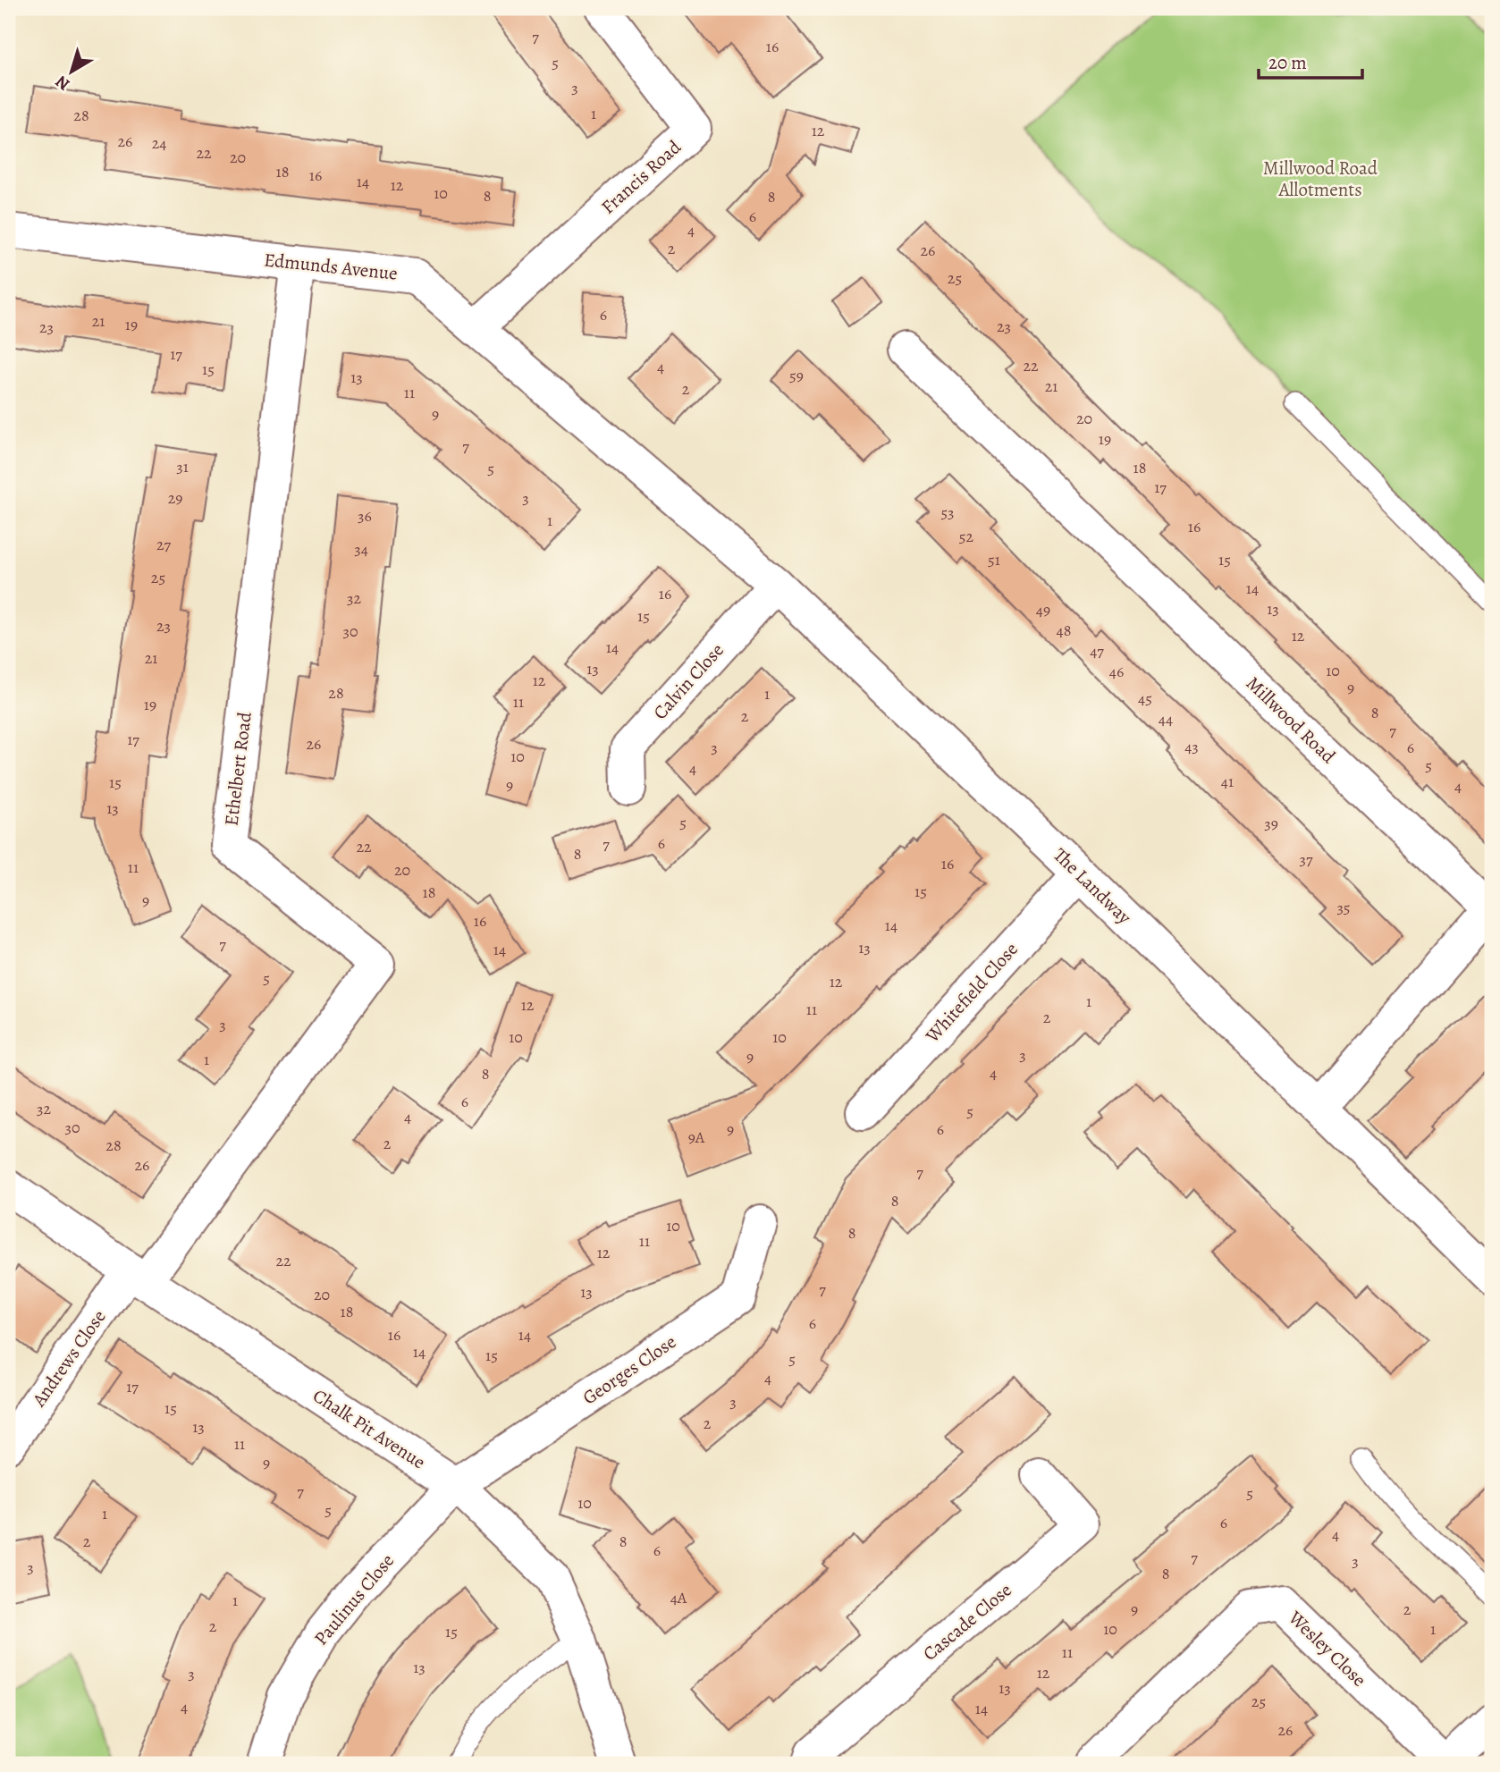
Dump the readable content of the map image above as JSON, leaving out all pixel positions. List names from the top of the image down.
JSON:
{
  "streets": {
    "street": [
      "Francis Road",
      "Edmunds Avenue",
      "Calvin Close",
      "Millwood Road",
      "Ethelbert Road",
      "The Landway",
      "Whitefield Close",
      "Andrews Close",
      "Georges Close",
      "Chalk Pit Avenue",
      "Paulinus Close",
      "Cascade Close",
      "Wesley Close"
    ]
  },
  "crossings": [
    ["Francis Road", "Edmunds Avenue"],
    ["Edmunds Avenue", "Ethelbert Road"],
    ["Edmunds Avenue", "The Landway"],
    ["Calvin Close", "The Landway"],
    ["Millwood Road", "The Landway"],
    ["Ethelbert Road", "Andrews Close"],
    ["Ethelbert Road", "Chalk Pit Avenue"],
    ["The Landway", "Whitefield Close"],
    ["Andrews Close", "Chalk Pit Avenue"],
    ["Georges Close", "Chalk Pit Avenue"],
    ["Georges Close", "Paulinus Close"],
    ["Chalk Pit Avenue", "Paulinus Close"]
  ],
  "parks": ["Millwood Road Allotments"],
  "house_numbers": [
    "7",
    "16",
    "5",
    "3",
    "1",
    "28",
    "12",
    "26",
    "24",
    "22",
    "20",
    "18",
    "16",
    "14",
    "12",
    "10",
    "8",
    "8",
    "6",
    "4",
    "2",
    "26",
    "25",
    "6",
    "21",
    "19",
    "23",
    "23",
    "17",
    "22",
    "4",
    "15",
    "59",
    "13",
    "21",
    "2",
    "11",
    "9",
    "20",
    "19",
    "7",
    "31",
    "18",
    "5",
    "17",
    "29",
    "3",
    "53",
    "36",
    "1",
    "16",
    "52",
    "27",
    "34",
    "51",
    "15",
    "25",
    "14",
    "16",
    "32",
    "13",
    "49",
    "15",
    "23",
    "48",
    "30",
    "12",
    "14",
    "47",
    "21",
    "13",
    "10",
    "46",
    "12",
    "9",
    "28",
    "1",
    "45",
    "11",
    "19",
    "8",
    "2",
    "44",
    "7",
    "17",
    "26",
    "43",
    "3",
    "6",
    "10",
    "5",
    "4",
    "41",
    "15",
    "9",
    "4",
    "13",
    "5",
    "39",
    "6",
    "7",
    "22",
    "8",
    "37",
    "16",
    "11",
    "20",
    "15",
    "18",
    "9",
    "35",
    "16",
    "14",
    "7",
    "13",
    "14",
    "5",
    "12",
    "1",
    "12",
    "11",
    "2",
    "3",
    "10",
    "10",
    "3",
    "9",
    "1",
    "4",
    "8",
    "6",
    "32",
    "5",
    "4",
    "30",
    "9",
    "6",
    "9A",
    "2",
    "28",
    "26",
    "7",
    "8",
    "10",
    "8",
    "11",
    "12",
    "22",
    "7",
    "13",
    "20",
    "18",
    "6",
    "16",
    "14",
    "14",
    "15",
    "5",
    "4",
    "17",
    "3",
    "15",
    "2",
    "13",
    "11",
    "9",
    "7",
    "5",
    "10",
    "5",
    "1",
    "6",
    "4",
    "2",
    "8",
    "6",
    "7",
    "3",
    "3",
    "8",
    "4A",
    "1",
    "9",
    "2",
    "2",
    "10",
    "1",
    "15",
    "11",
    "13",
    "12",
    "3",
    "13",
    "25",
    "4",
    "14",
    "26"
  ],
  "scale_bar": "20 m",
  "north": "bottom left"
}
